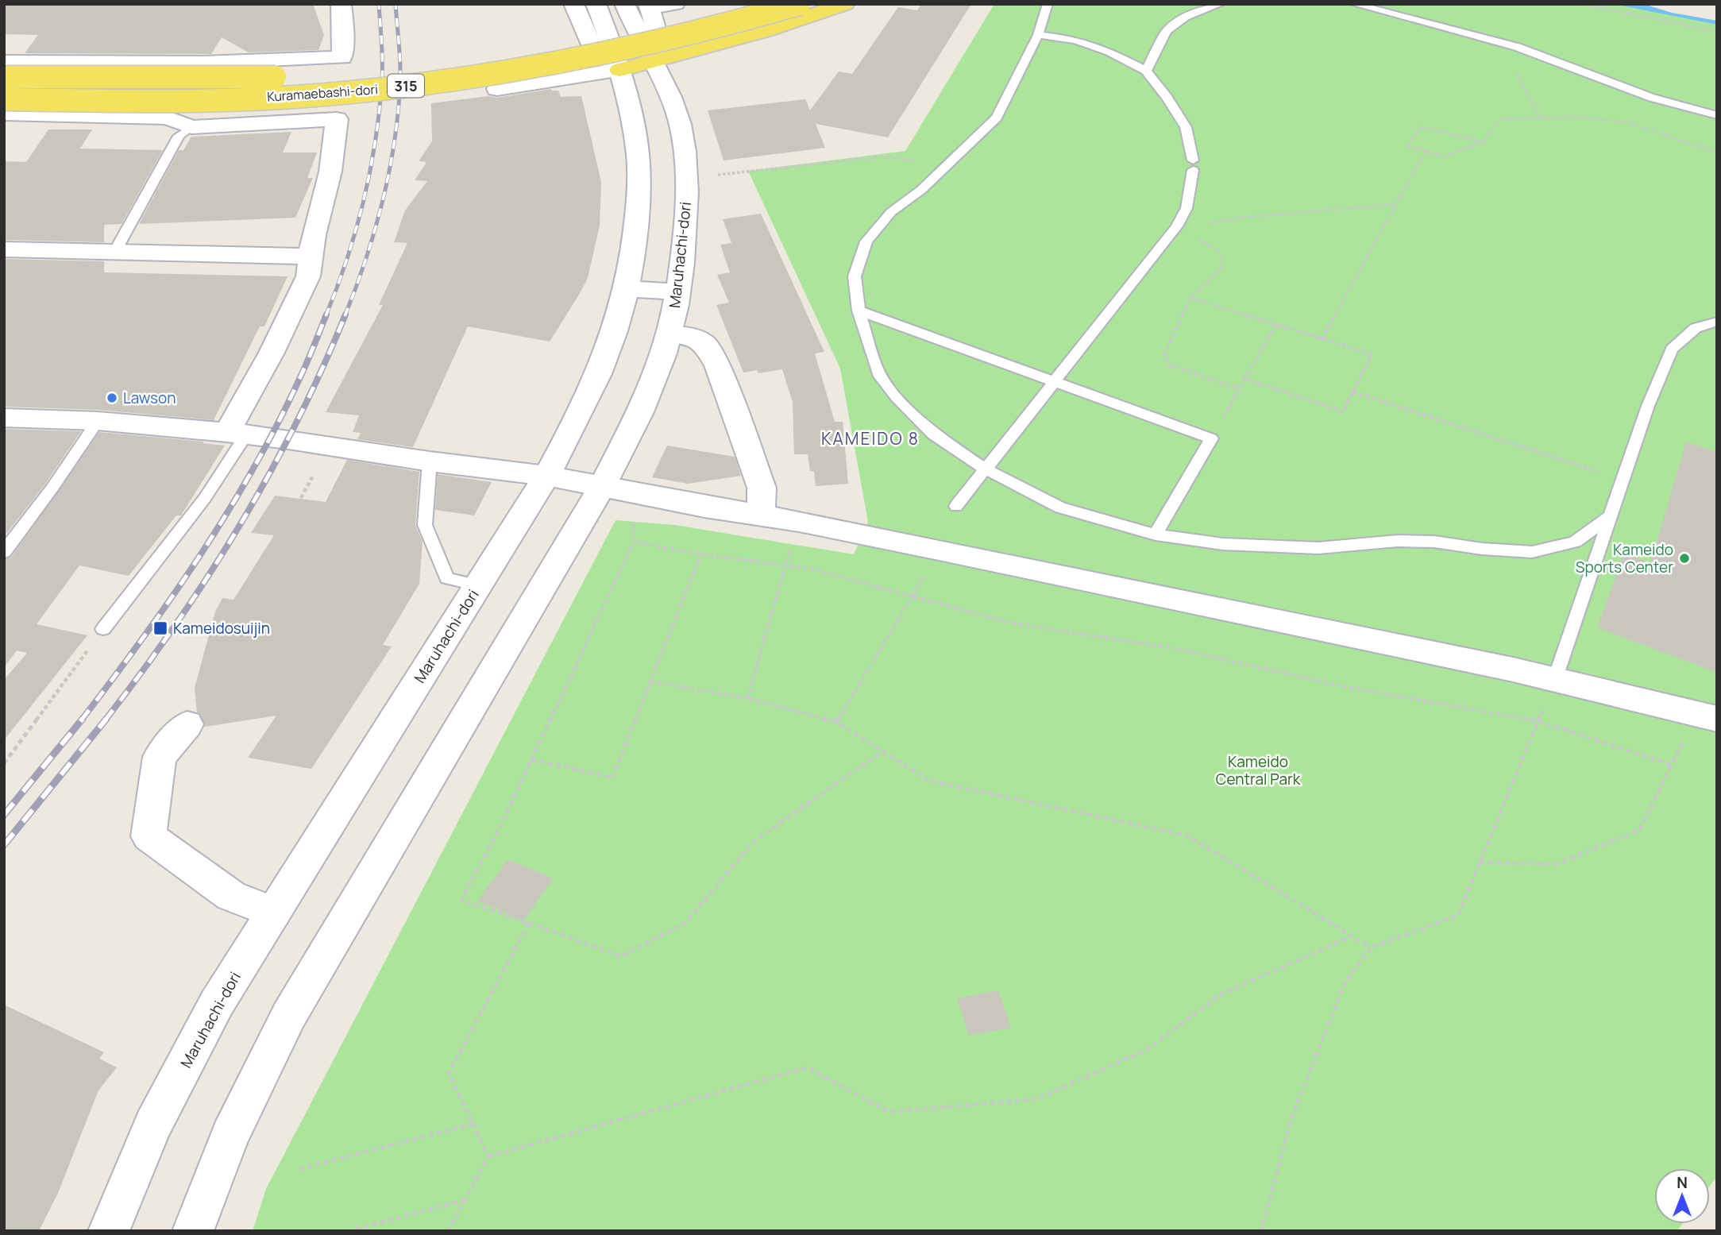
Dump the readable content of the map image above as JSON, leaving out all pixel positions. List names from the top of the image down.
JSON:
{
  "streets": {
    "main road": ["315", "Kuramaebashi-dori"],
    "street": ["Maruhachi-dori"]
  },
  "districts": ["KAMEIDO 8"],
  "parks": ["Kameido Central Park"],
  "places": {
    "other": ["Lawson", "Kameido Sports Center"],
    "transit": ["Kameidosuijin"]
  },
  "north": "top"
}
